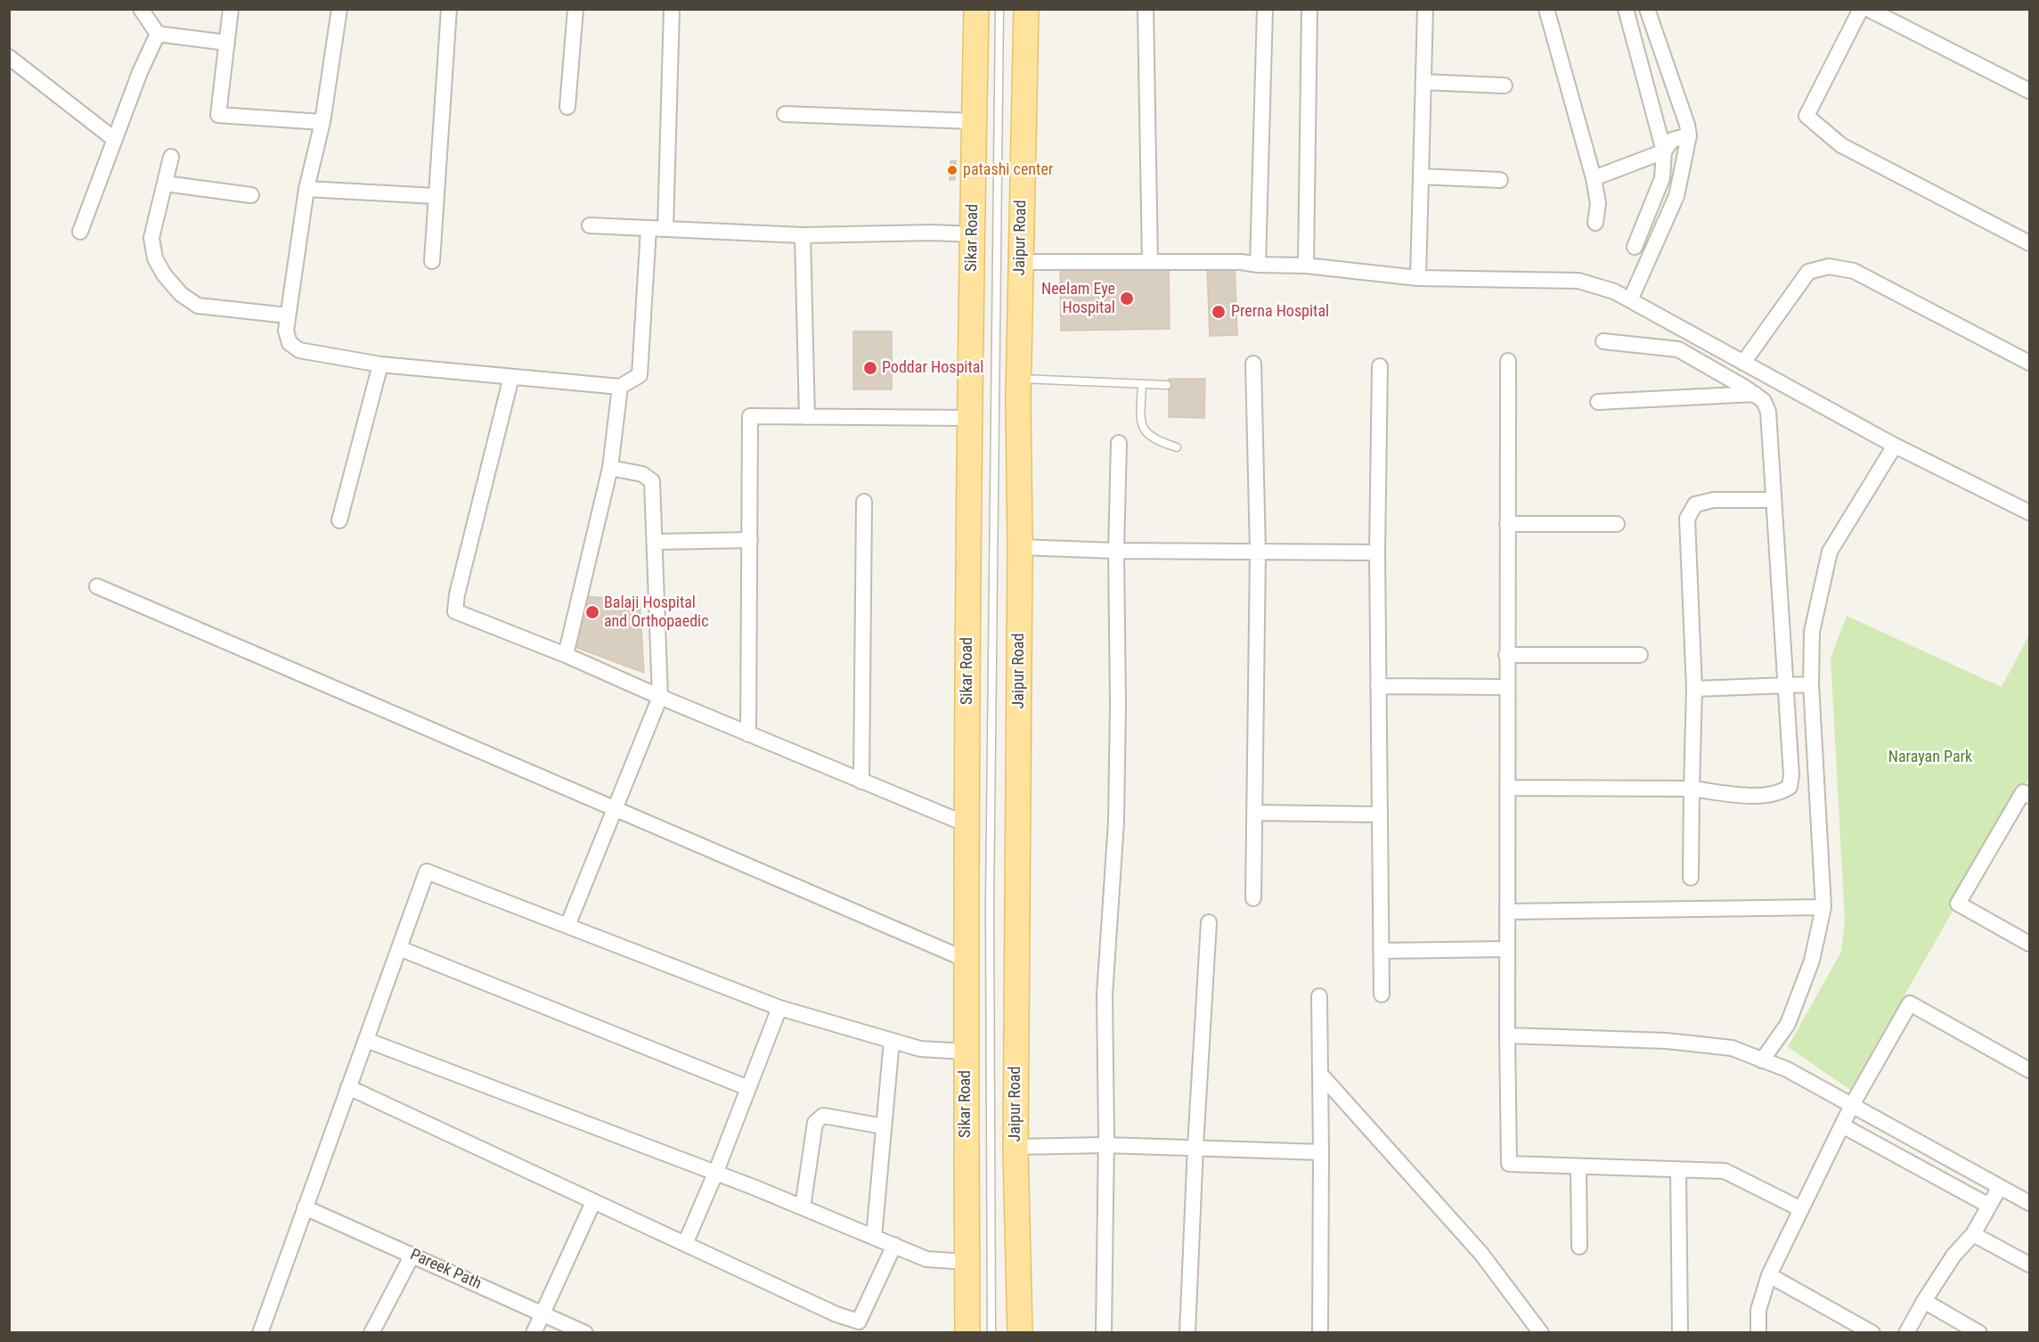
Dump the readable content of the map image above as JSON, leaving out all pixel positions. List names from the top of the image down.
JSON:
{
  "streets": {
    "main road": ["Sikar Road", "Jaipur Road"],
    "street": ["Pareek Path"]
  },
  "parks": ["Narayan Park"],
  "places": [
    "patashi center",
    "Neelam Eye Hospital",
    "Prerna Hospital",
    "Poddar Hospital",
    "Balaji Hospital and Orthopaedic"
  ]
}
